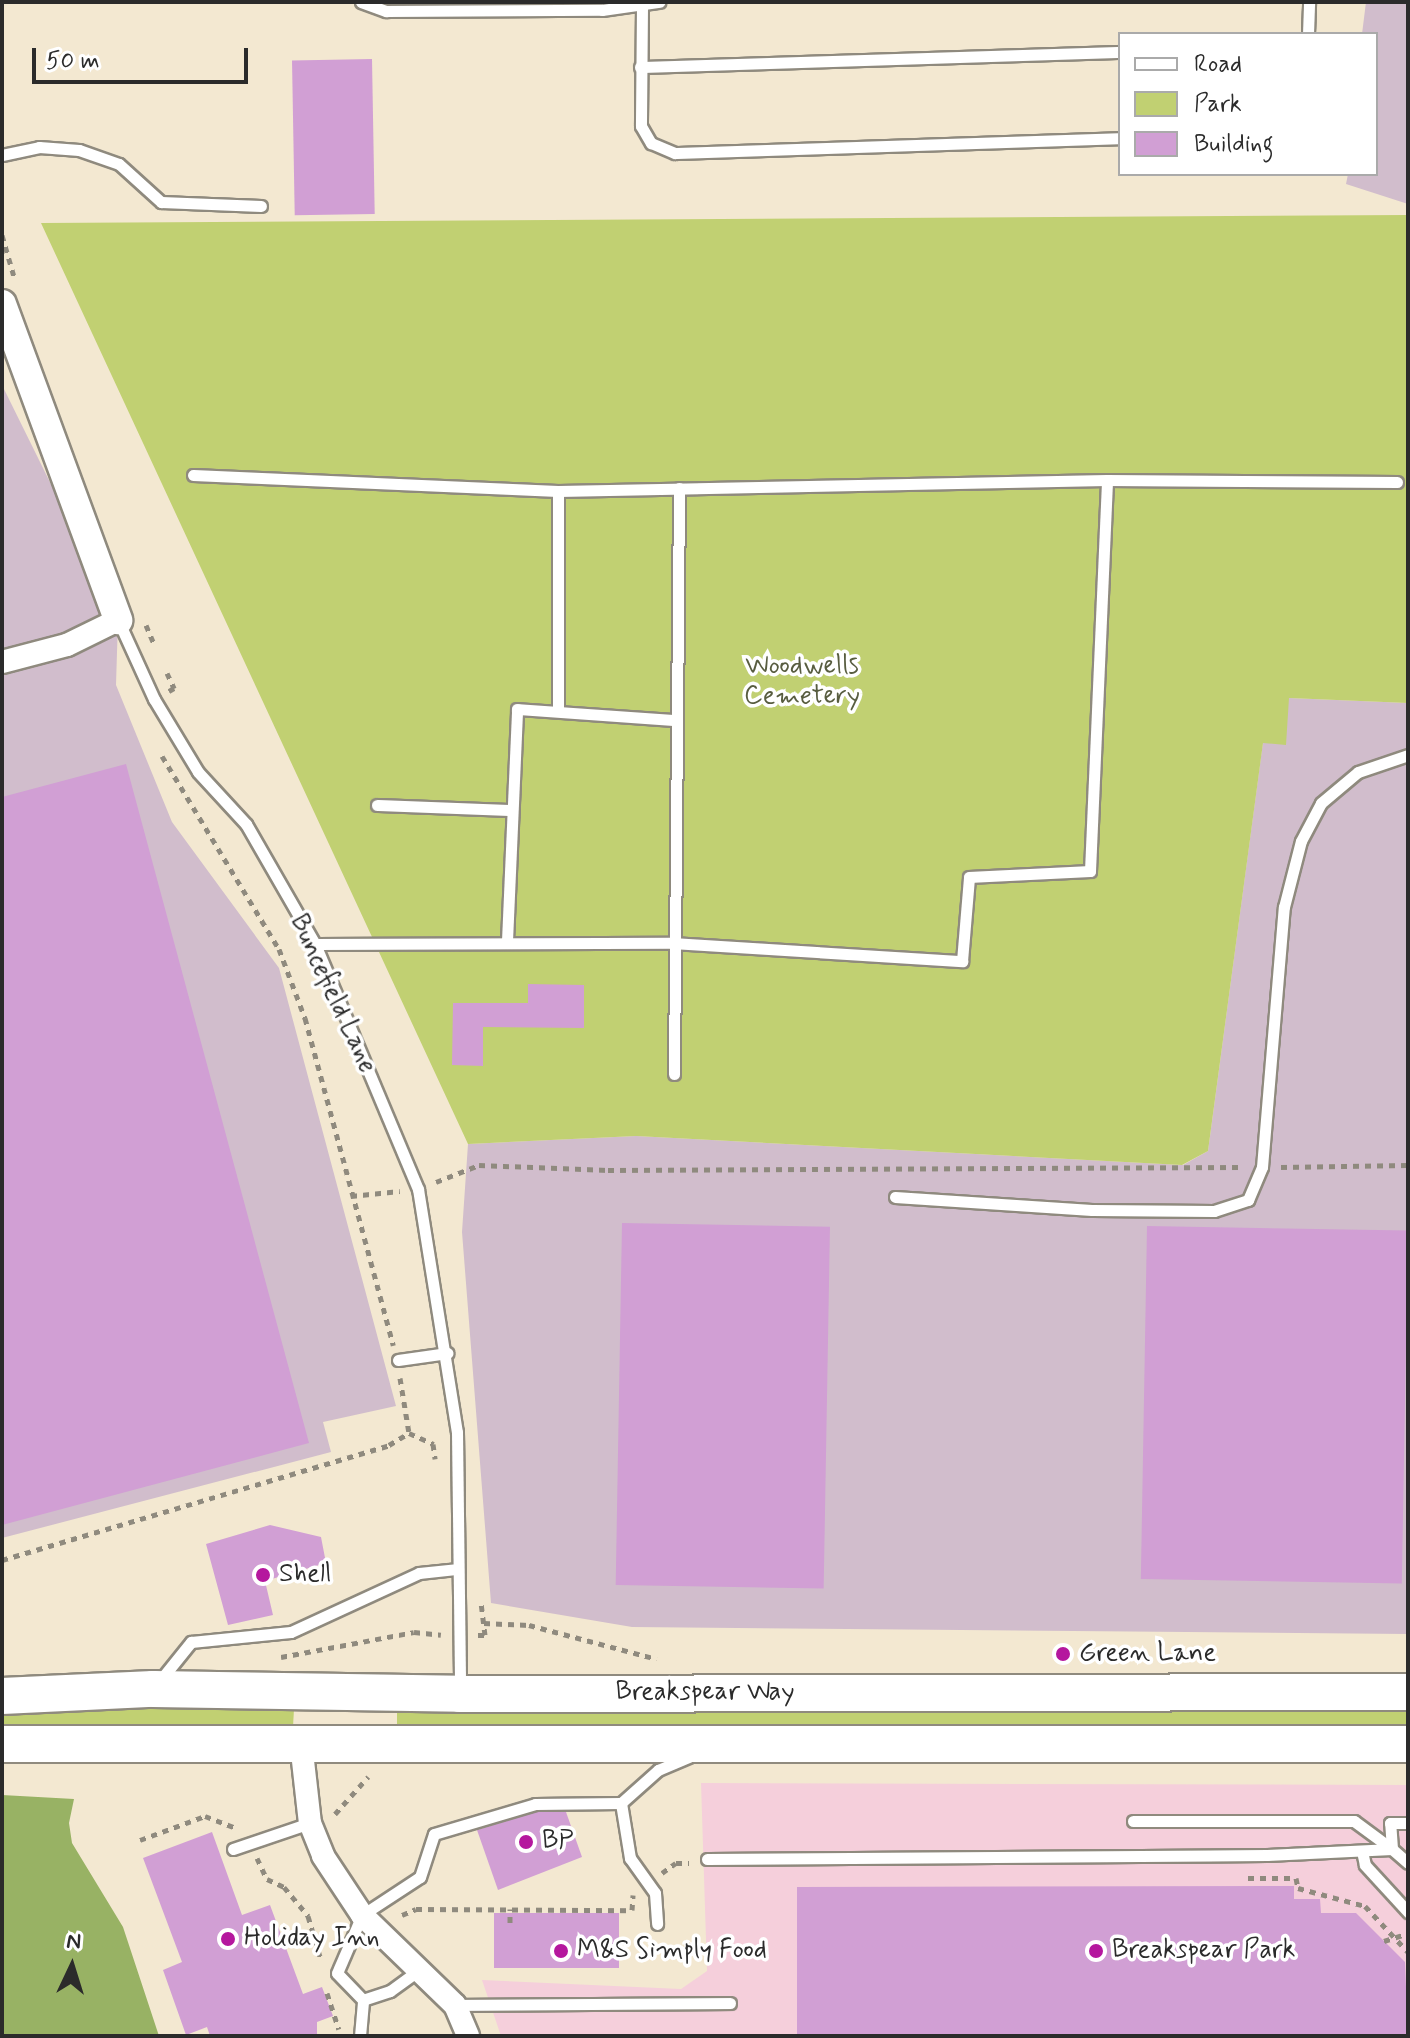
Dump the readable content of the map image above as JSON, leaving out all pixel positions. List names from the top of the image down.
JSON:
{
  "streets": {
    "main road": ["Breakspear Way"],
    "street": ["Buncefield Lane"]
  },
  "crossings": [
    ["Buncefield Lane", "Breakspear Way"]
  ],
  "parks": ["Woodwells Cemetery"],
  "places": [
    "Shell",
    "Green Lane",
    "BP",
    "Holiday Inn",
    "M&S Simply Food",
    "Breakspear Park"
  ],
  "legend": ["Road", "Park", "Building"],
  "scale_bar": "50 m",
  "north": "top"
}
